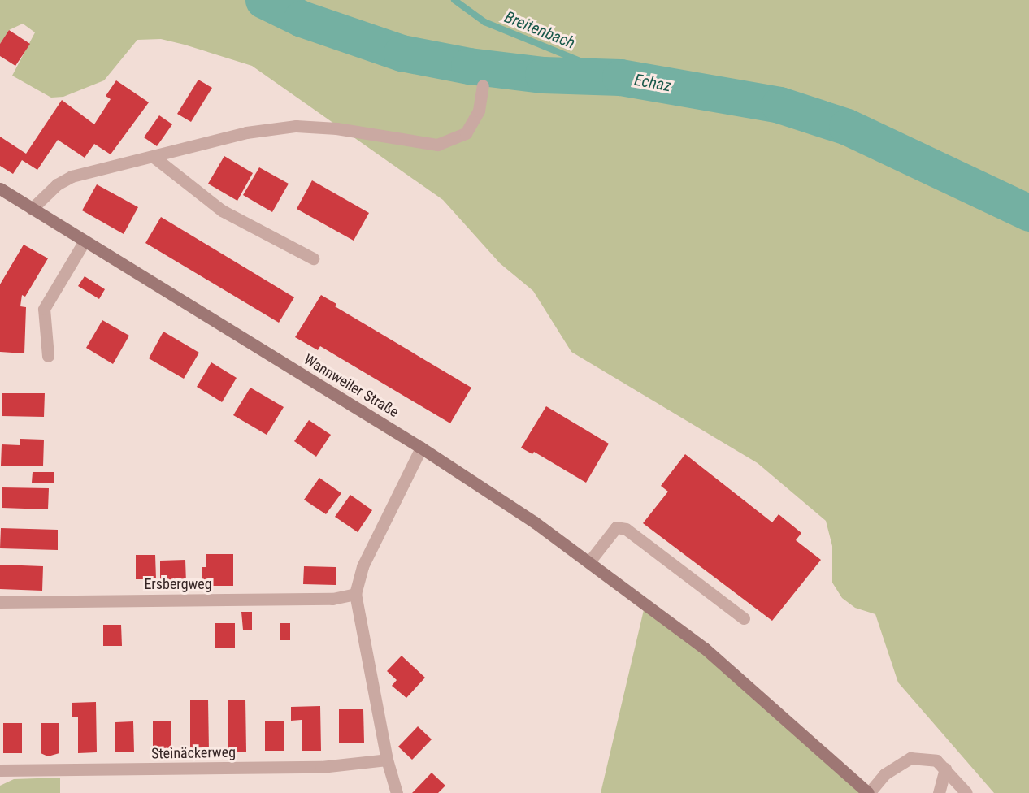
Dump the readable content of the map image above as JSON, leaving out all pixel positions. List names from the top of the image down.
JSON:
{
  "streets": {
    "main road": ["Wannweiler Straße"],
    "street": ["Ersbergweg", "Steinäckerweg"]
  },
  "water": ["Breitenbach", "Echaz"]
}
